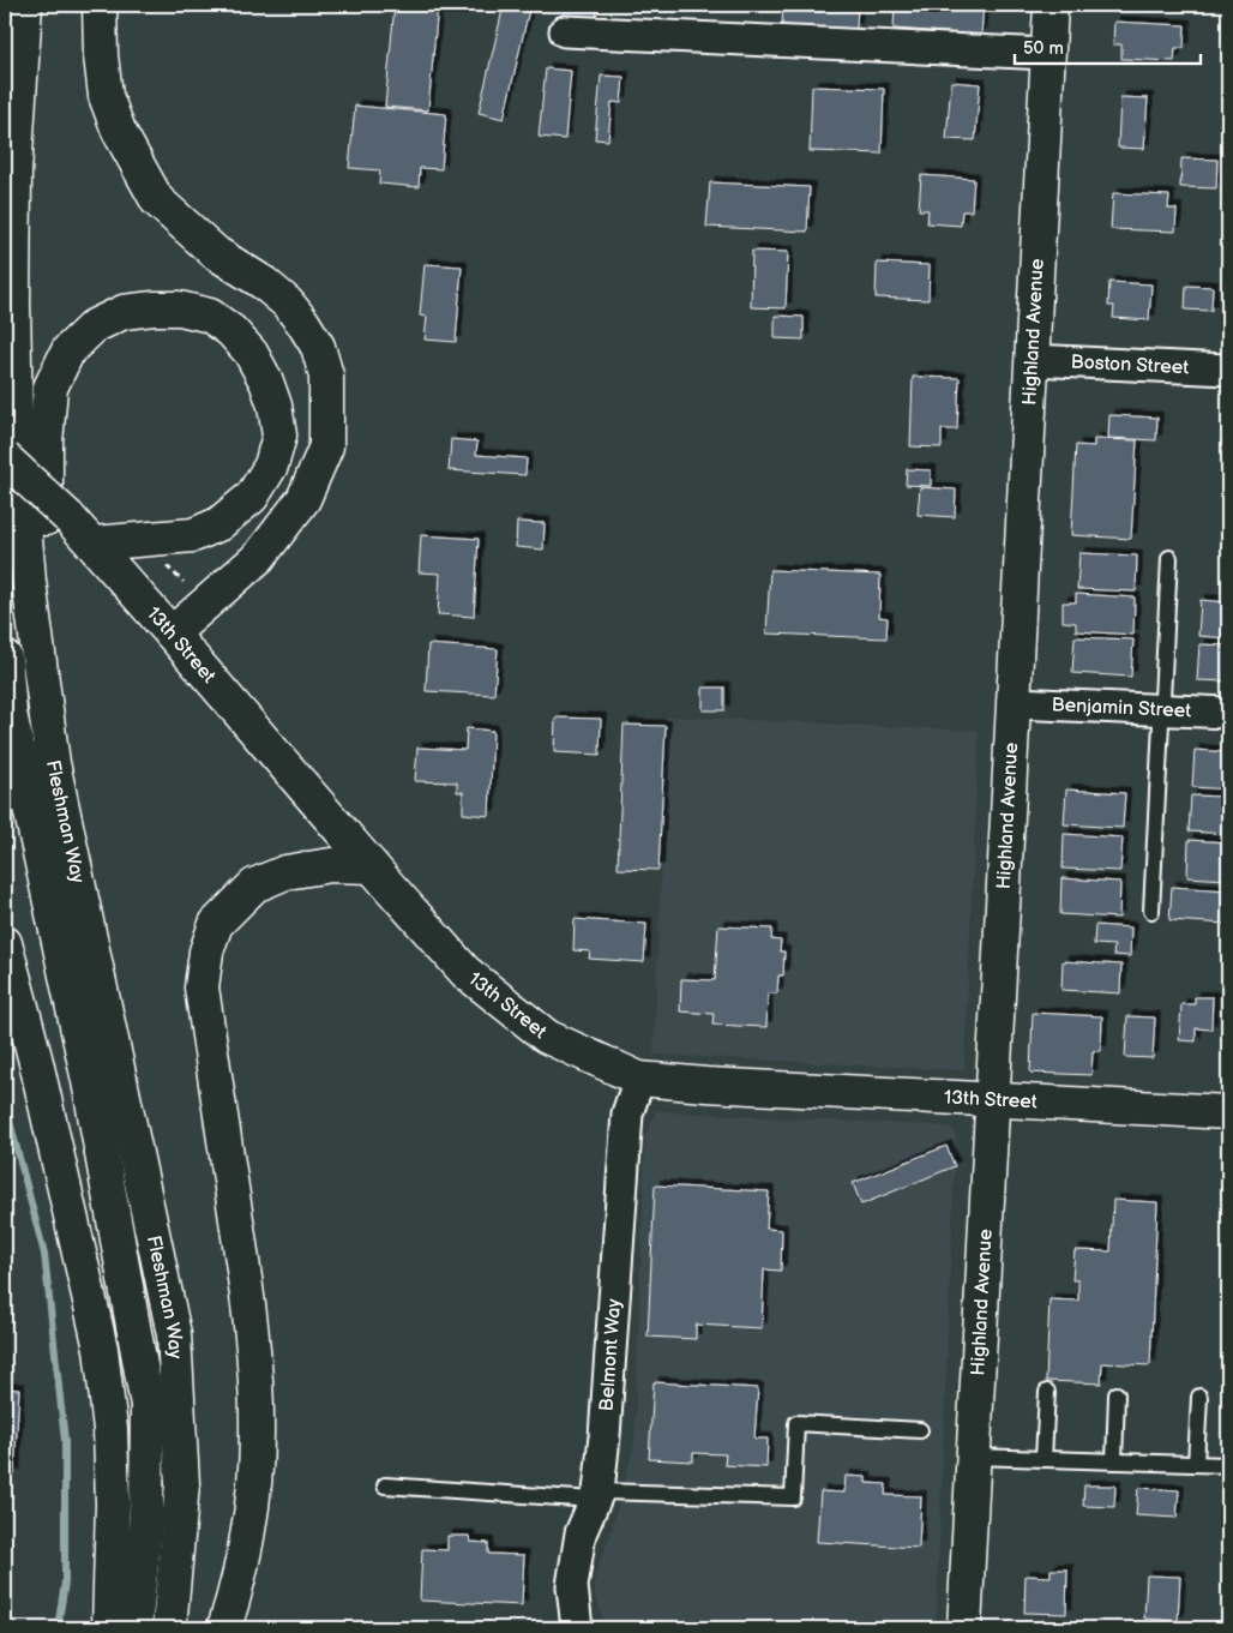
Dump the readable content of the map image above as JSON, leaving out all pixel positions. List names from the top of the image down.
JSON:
{
  "streets": {
    "main road": ["Highland Avenue", "13th Street", "Fleshman Way"],
    "street": ["Boston Street", "Benjamin Street", "Belmont Way"]
  },
  "crossings": [
    ["Highland Avenue", "Boston Street"],
    ["Highland Avenue", "13th Street"],
    ["Highland Avenue", "Benjamin Street"],
    ["13th Street", "Belmont Way"]
  ],
  "scale_bar": "50 m"
}
